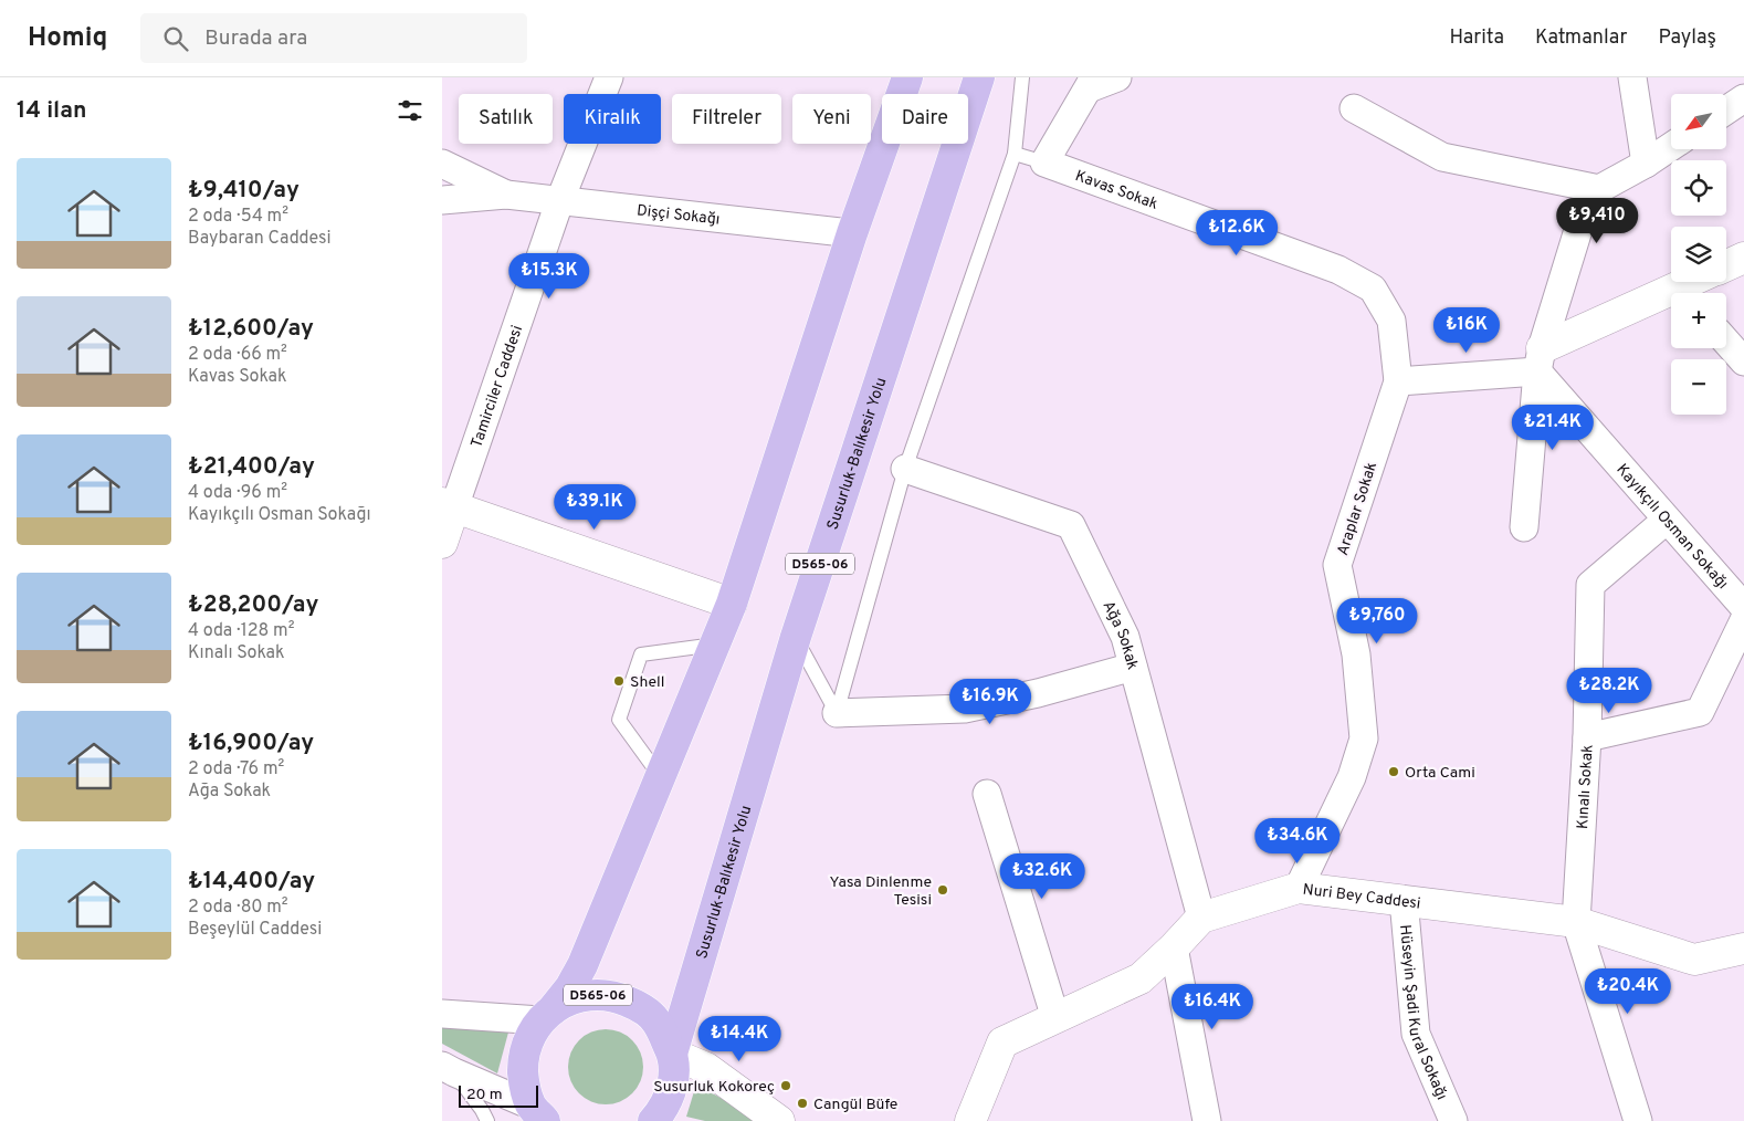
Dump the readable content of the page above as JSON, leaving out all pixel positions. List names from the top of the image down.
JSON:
{
  "streets": {
    "highway": ["Susurluk-Balıkesir Yolu", "D565-06"],
    "main road": ["Nuri Bey Caddesi"],
    "street": [
      "Kavas Sokak",
      "Dişçi Sokağı",
      "Tamirciler Caddesi",
      "Araplar Sokak",
      "Kayıkçılı Osman Sokağı",
      "Ağa Sokak",
      "Kınalı Sokak",
      "Hüseyin Şadi Kural Sokağı"
    ]
  },
  "crossings": [
    ["Kavas Sokak", "Araplar Sokak"],
    ["Dişçi Sokağı", "Tamirciler Caddesi"],
    ["Dişçi Sokağı", "D565-06"],
    ["Susurluk-Balıkesir Yolu", "D565-06"],
    ["Araplar Sokak", "Nuri Bey Caddesi"],
    ["Kayıkçılı Osman Sokağı", "Kınalı Sokak"],
    ["Ağa Sokak", "Nuri Bey Caddesi"],
    ["Kınalı Sokak", "Nuri Bey Caddesi"],
    ["Nuri Bey Caddesi", "Hüseyin Şadi Kural Sokağı"]
  ],
  "places": [
    "Shell",
    "Orta Cami",
    "Yasa Dinlenme Tesisi",
    "Susurluk Kokoreç",
    "Cangül Büfe"
  ],
  "scale_bar": "20 m",
  "north": "bottom left",
  "page": {
    "header": "Homiq",
    "search": "Burada ara",
    "nav": ["Harita", "Katmanlar", "Paylaş"],
    "heading": "14 ilan",
    "map_buttons": ["+", "−"],
    "chip": [
      "Satılık",
      "Kiralık",
      "Filtreler",
      "Yeni",
      "Daire"
    ],
    "list": [
      {
        "name": "₺9,410/ay",
        "note": "2 oda · 54 m² · Baybaran Caddesi"
      },
      {
        "name": "₺12,600/ay",
        "note": "2 oda · 66 m² · Kavas Sokak"
      },
      {
        "name": "₺21,400/ay",
        "note": "4 oda · 96 m² · Kayıkçılı Osman Sokağı"
      },
      {
        "name": "₺28,200/ay",
        "note": "4 oda · 128 m² · Kınalı Sokak"
      },
      {
        "name": "₺16,900/ay",
        "note": "2 oda · 76 m² · Ağa Sokak"
      },
      {
        "name": "₺14,400/ay",
        "note": "2 oda · 80 m² · Beşeylül Caddesi"
      }
    ],
    "price": [
      "₺9,410",
      "₺12.6K",
      "₺15.3K",
      "₺16K",
      "₺21.4K",
      "₺39.1K",
      "₺9,760",
      "₺28.2K",
      "₺16.9K",
      "₺34.6K",
      "₺32.6K",
      "₺20.4K",
      "₺16.4K",
      "₺14.4K"
    ],
    "scale": "20 m"
  }
}
